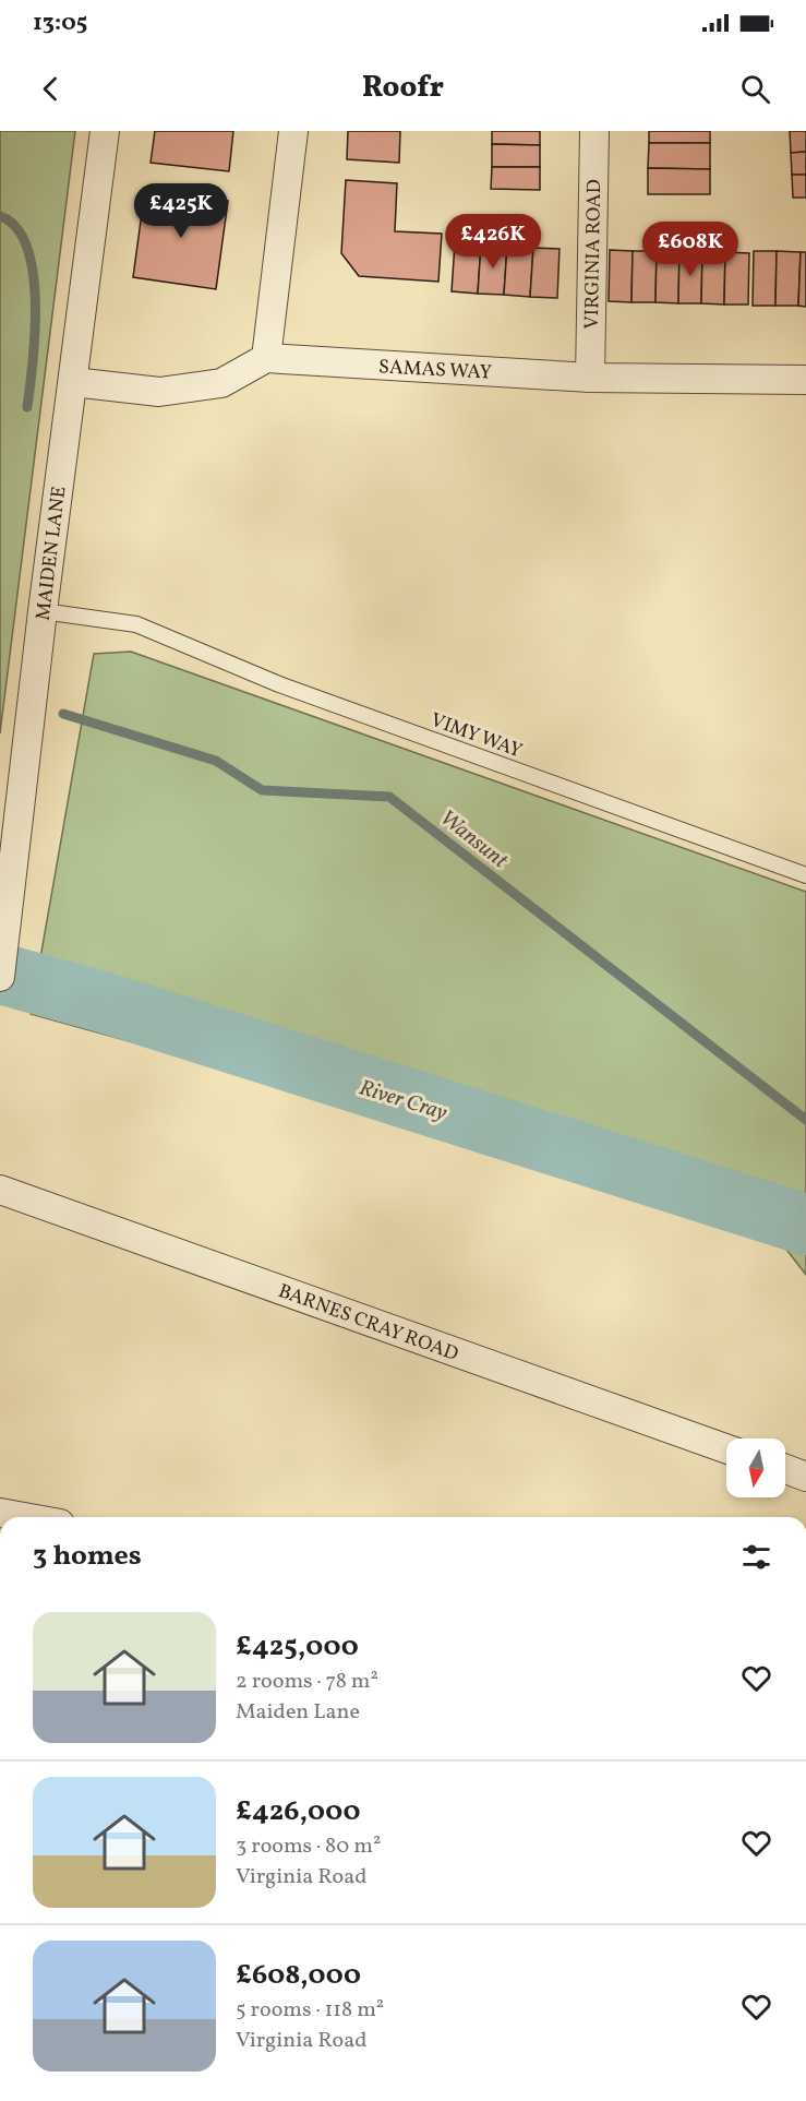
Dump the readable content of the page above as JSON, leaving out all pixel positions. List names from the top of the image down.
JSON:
{
  "streets": {
    "street": [
      "VIRGINIA ROAD",
      "SAMAS WAY",
      "MAIDEN LANE",
      "BARNES CRAY ROAD"
    ],
    "lane": ["VIMY WAY"]
  },
  "crossings": [
    ["VIRGINIA ROAD", "SAMAS WAY"],
    ["MAIDEN LANE", "VIMY WAY"]
  ],
  "water": ["Wansunt", "River Cray"],
  "north": "bottom",
  "page": {
    "status": "13:05",
    "header": "Roofr",
    "price": ["£425K", "£426K", "£608K"],
    "heading": "3 homes",
    "list": [
      {
        "name": "£425,000",
        "note": "2 rooms · 78 m² · Maiden Lane"
      },
      {
        "name": "£426,000",
        "note": "3 rooms · 80 m² · Virginia Road"
      },
      {
        "name": "£608,000",
        "note": "5 rooms · 118 m² · Virginia Road"
      }
    ]
  }
}
